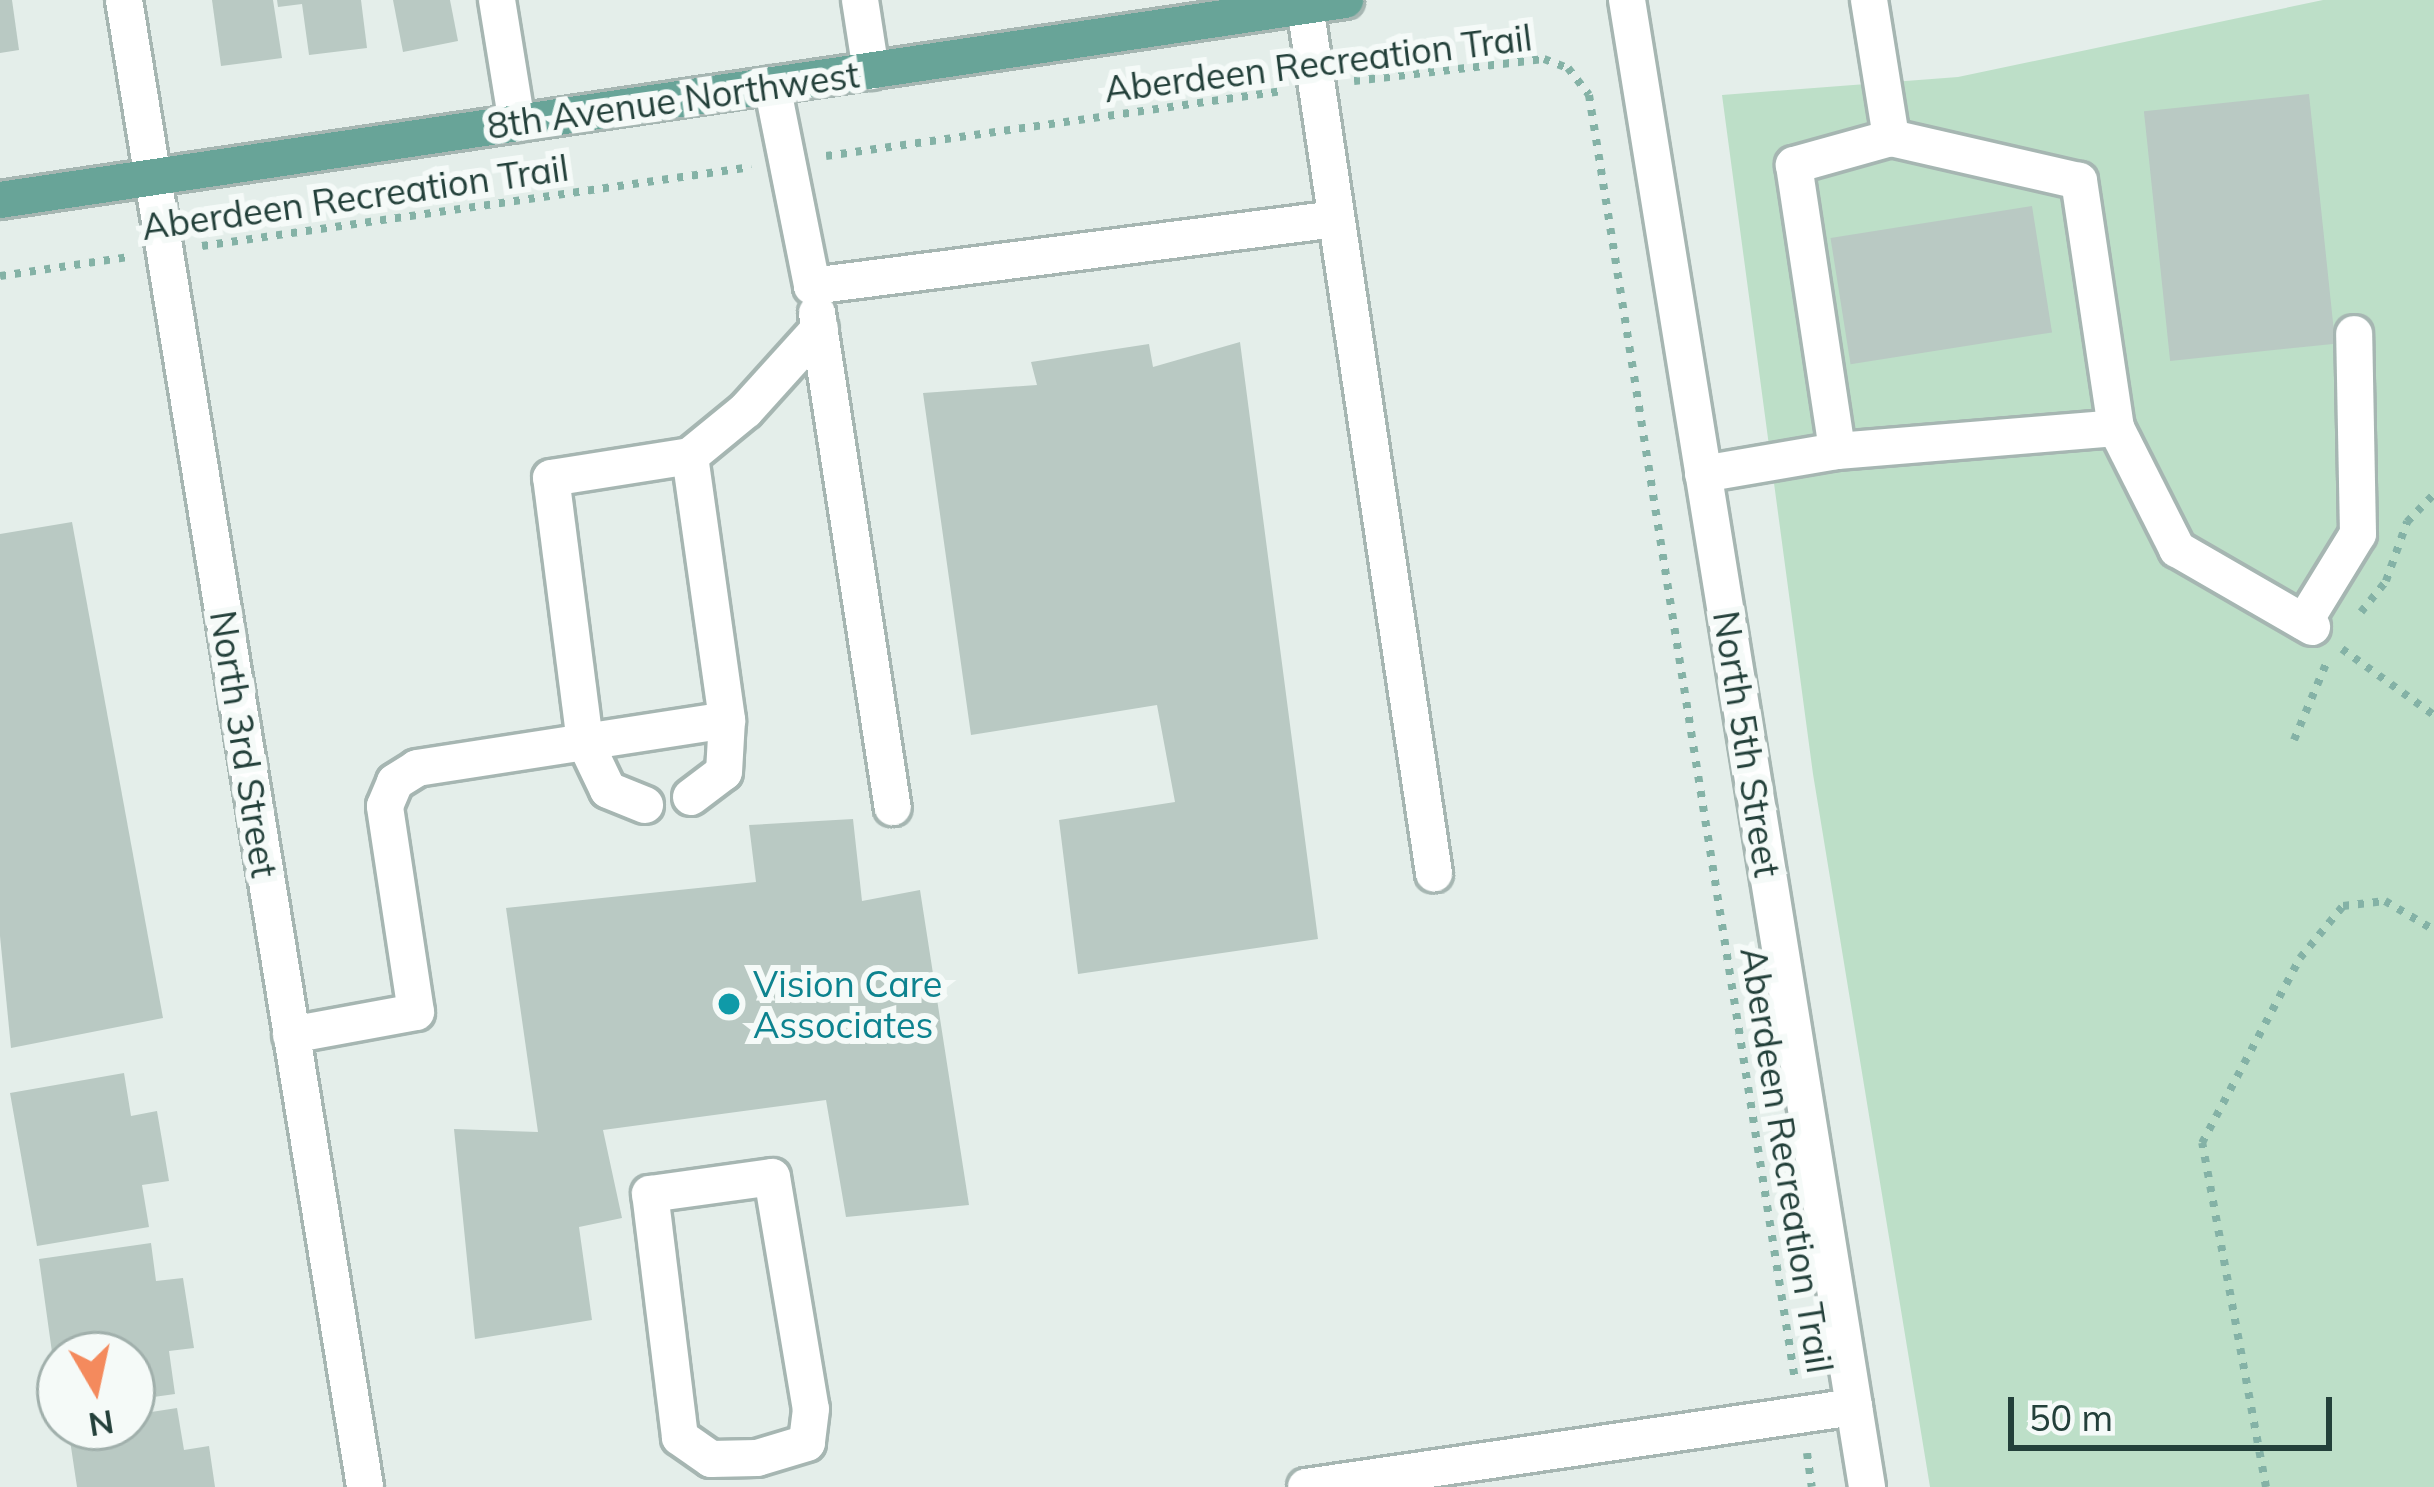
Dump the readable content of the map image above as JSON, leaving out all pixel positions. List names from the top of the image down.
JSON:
{
  "streets": {
    "main road": ["8th Avenue Northwest"],
    "street": ["North 3rd Street", "North 5th Street"],
    "path": ["Aberdeen Recreation Trail"]
  },
  "crossings": [
    ["Aberdeen Recreation Trail", "North 3rd Street"],
    ["8th Avenue Northwest", "North 3rd Street"]
  ],
  "places": ["Vision Care Associates"],
  "scale_bar": "50 m",
  "north": "bottom"
}
